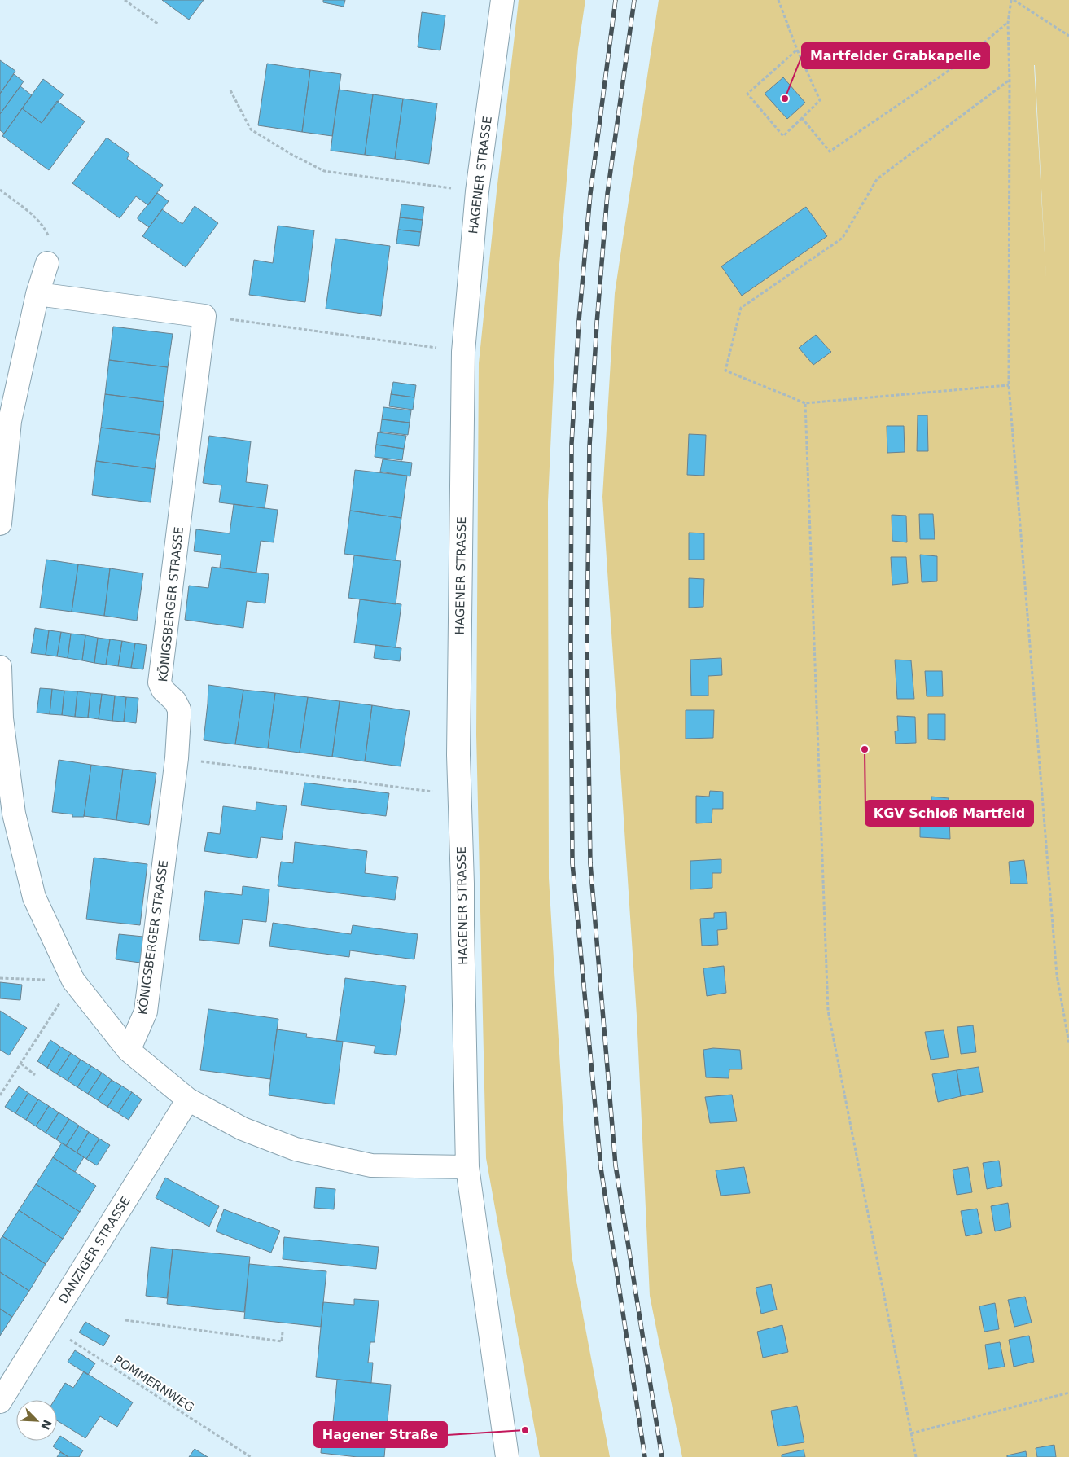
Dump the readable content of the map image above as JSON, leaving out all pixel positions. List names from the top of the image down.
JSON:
{
  "streets": {
    "street": ["HAGENER STRASSE", "KÖNIGSBERGER STRASSE", "DANZIGER STRASSE"],
    "path": ["POMMERNWEG"]
  },
  "crossings": [
    ["DANZIGER STRASSE", "POMMERNWEG"]
  ],
  "places": ["Martfelder Grabkapelle", "KGV Schloß Martfeld", "Hagener Straße"],
  "north": "bottom right"
}
